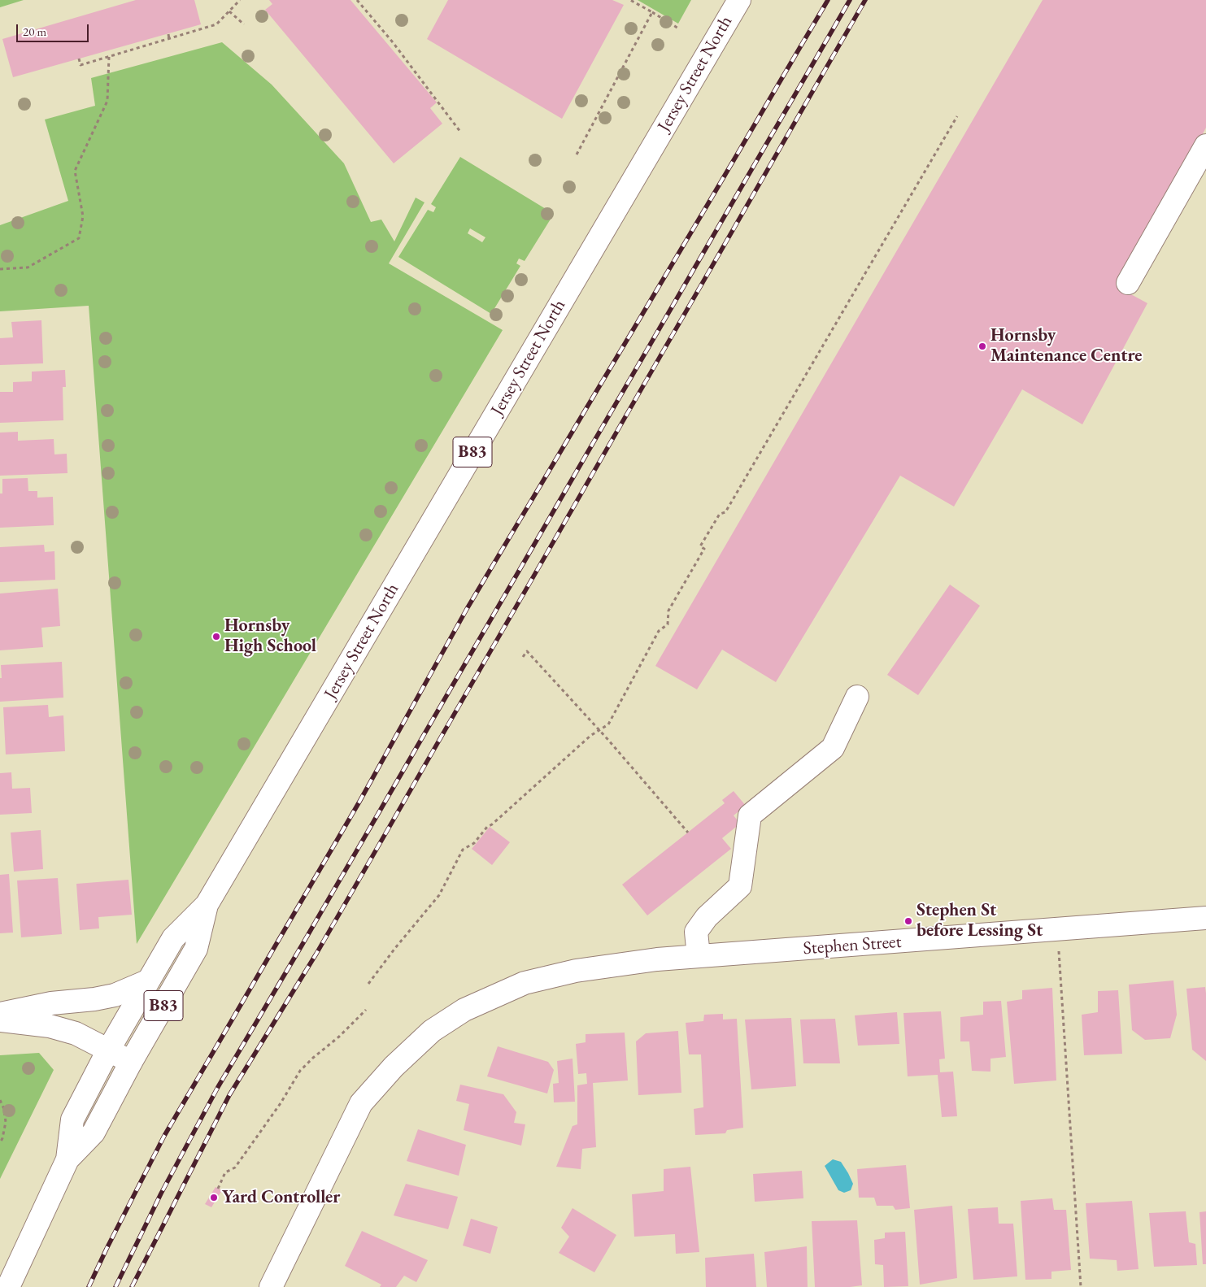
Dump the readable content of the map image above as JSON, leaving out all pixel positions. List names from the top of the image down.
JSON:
{
  "streets": {
    "main road": ["Jersey Street North", "B83", "Stephen Street"]
  },
  "places": [
    "Hornsby Maintenance Centre",
    "Hornsby High School",
    "Stephen St before Lessing St",
    "Yard Controller"
  ],
  "scale_bar": "20 m"
}
